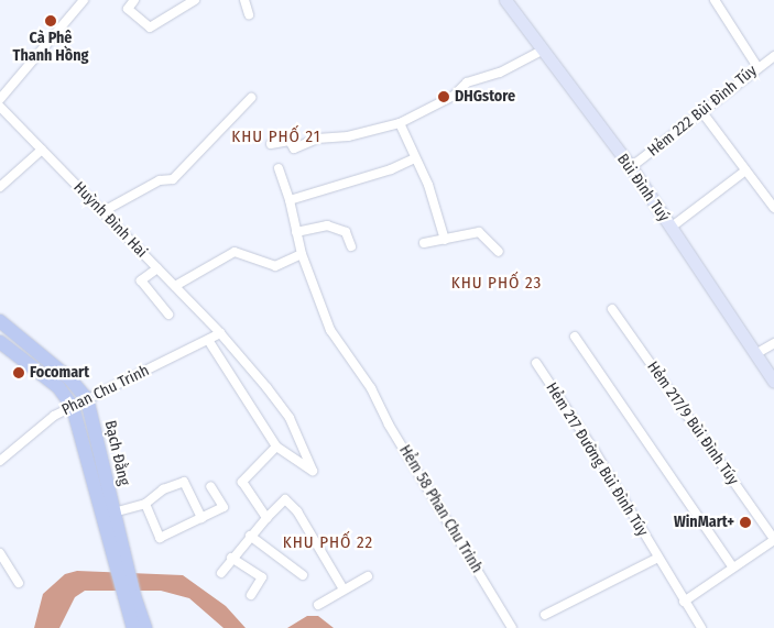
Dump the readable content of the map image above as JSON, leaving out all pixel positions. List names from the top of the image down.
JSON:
{
  "streets": {
    "main road": ["Bạch Đằng"],
    "street": [
      "Hẻm 222 Bùi Đình Túy",
      "Bùi Đình Tuý",
      "Huỳnh Đình Hai",
      "Phan Chu Trinh",
      "Hẻm 217/9 Bùi Đình Túy",
      "Hẻm 217 Đường Bùi Đình Túy",
      "Hẻm 58 Phan Chu Trinh"
    ]
  },
  "crossings": [
    ["Hẻm 222 Bùi Đình Túy", "Bùi Đình Tuý"],
    ["Huỳnh Đình Hai", "Phan Chu Trinh"],
    ["Phan Chu Trinh", "Bạch Đằng"]
  ],
  "districts": ["KHU PHỐ 21", "KHU PHỐ 23", "KHU PHỐ 22"],
  "places": [
    "Cà Phê Thanh Hồng",
    "DHGstore",
    "Focomart",
    "WinMart+"
  ]
}
